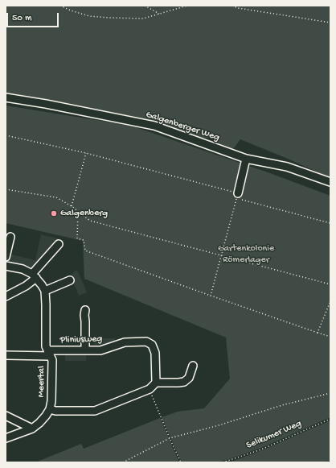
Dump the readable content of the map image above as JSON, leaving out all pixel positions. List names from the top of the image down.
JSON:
{
  "streets": {
    "street": ["Galgenberger Weg", "Pliniusweg", "Meertal"],
    "path": ["Selikumer Weg"]
  },
  "crossings": [
    ["Pliniusweg", "Meertal"]
  ],
  "parks": ["Gartenkolonie Römerlager"],
  "places": ["Galgenberg"],
  "scale_bar": "50 m"
}
